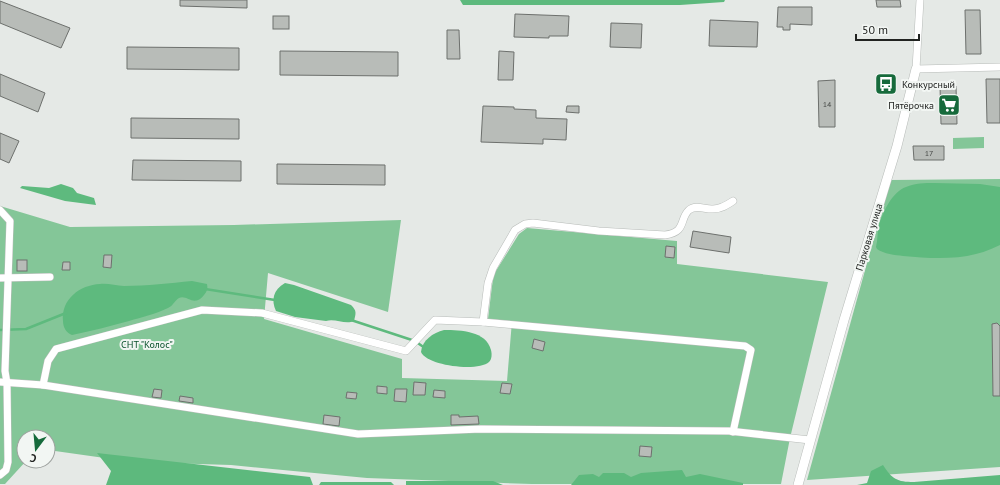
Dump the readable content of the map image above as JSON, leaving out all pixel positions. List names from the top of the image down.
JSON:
{
  "streets": {
    "street": ["Парковая улица"]
  },
  "parks": ["СНТ \"Колос\""],
  "places": {
    "bus stop": ["Конкурсный"],
    "supermarket": ["Пятёрочка"]
  },
  "house_numbers": ["14", "17"],
  "scale_bar": "50 m",
  "north": "bottom"
}
